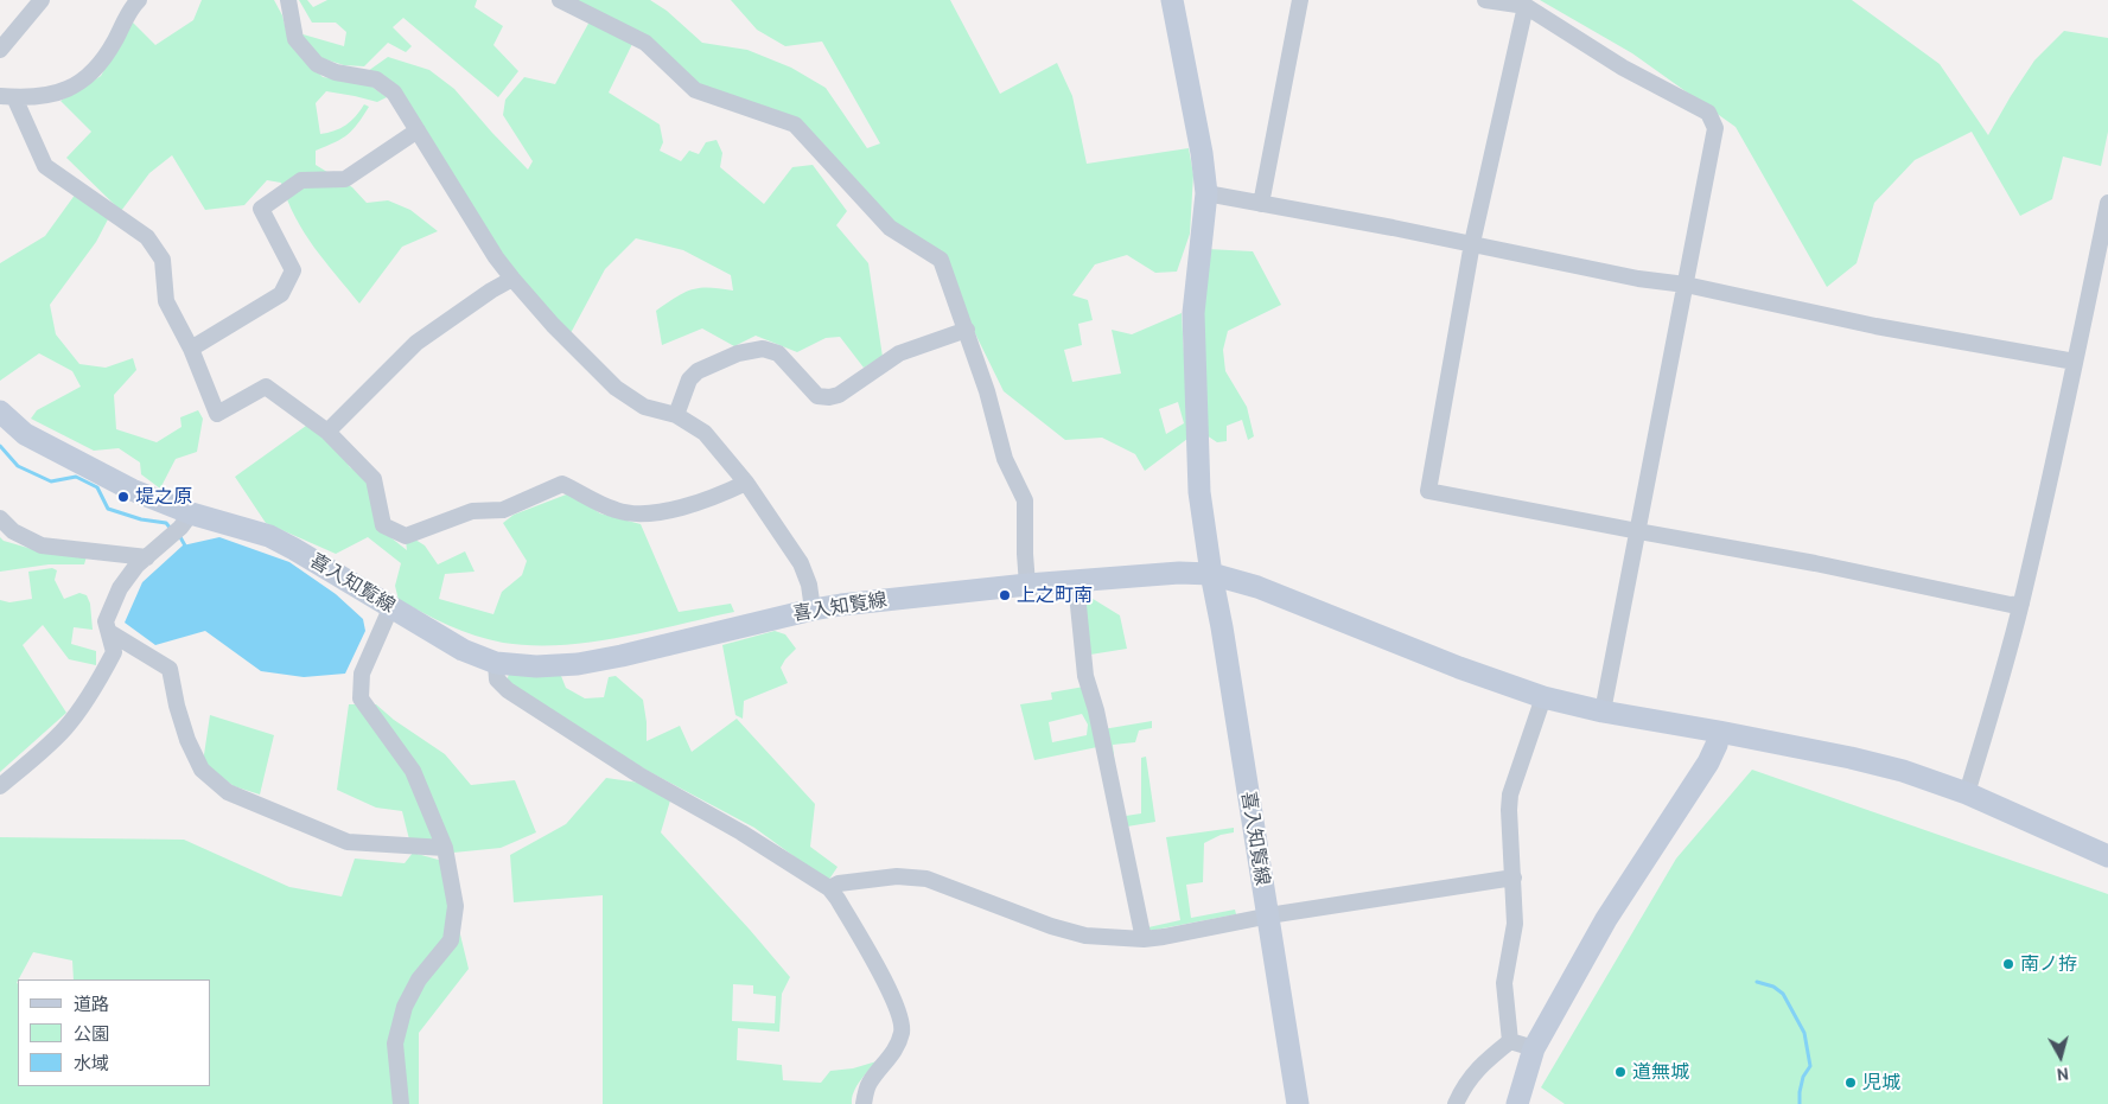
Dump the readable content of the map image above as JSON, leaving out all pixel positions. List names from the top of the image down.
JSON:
{
  "streets": {
    "street": ["喜入知覧線"]
  },
  "places": [
    "堤之原",
    "上之町南",
    "南ノ拵",
    "道無城",
    "児城"
  ],
  "legend": ["道路", "公園", "水域"],
  "north": "bottom"
}
